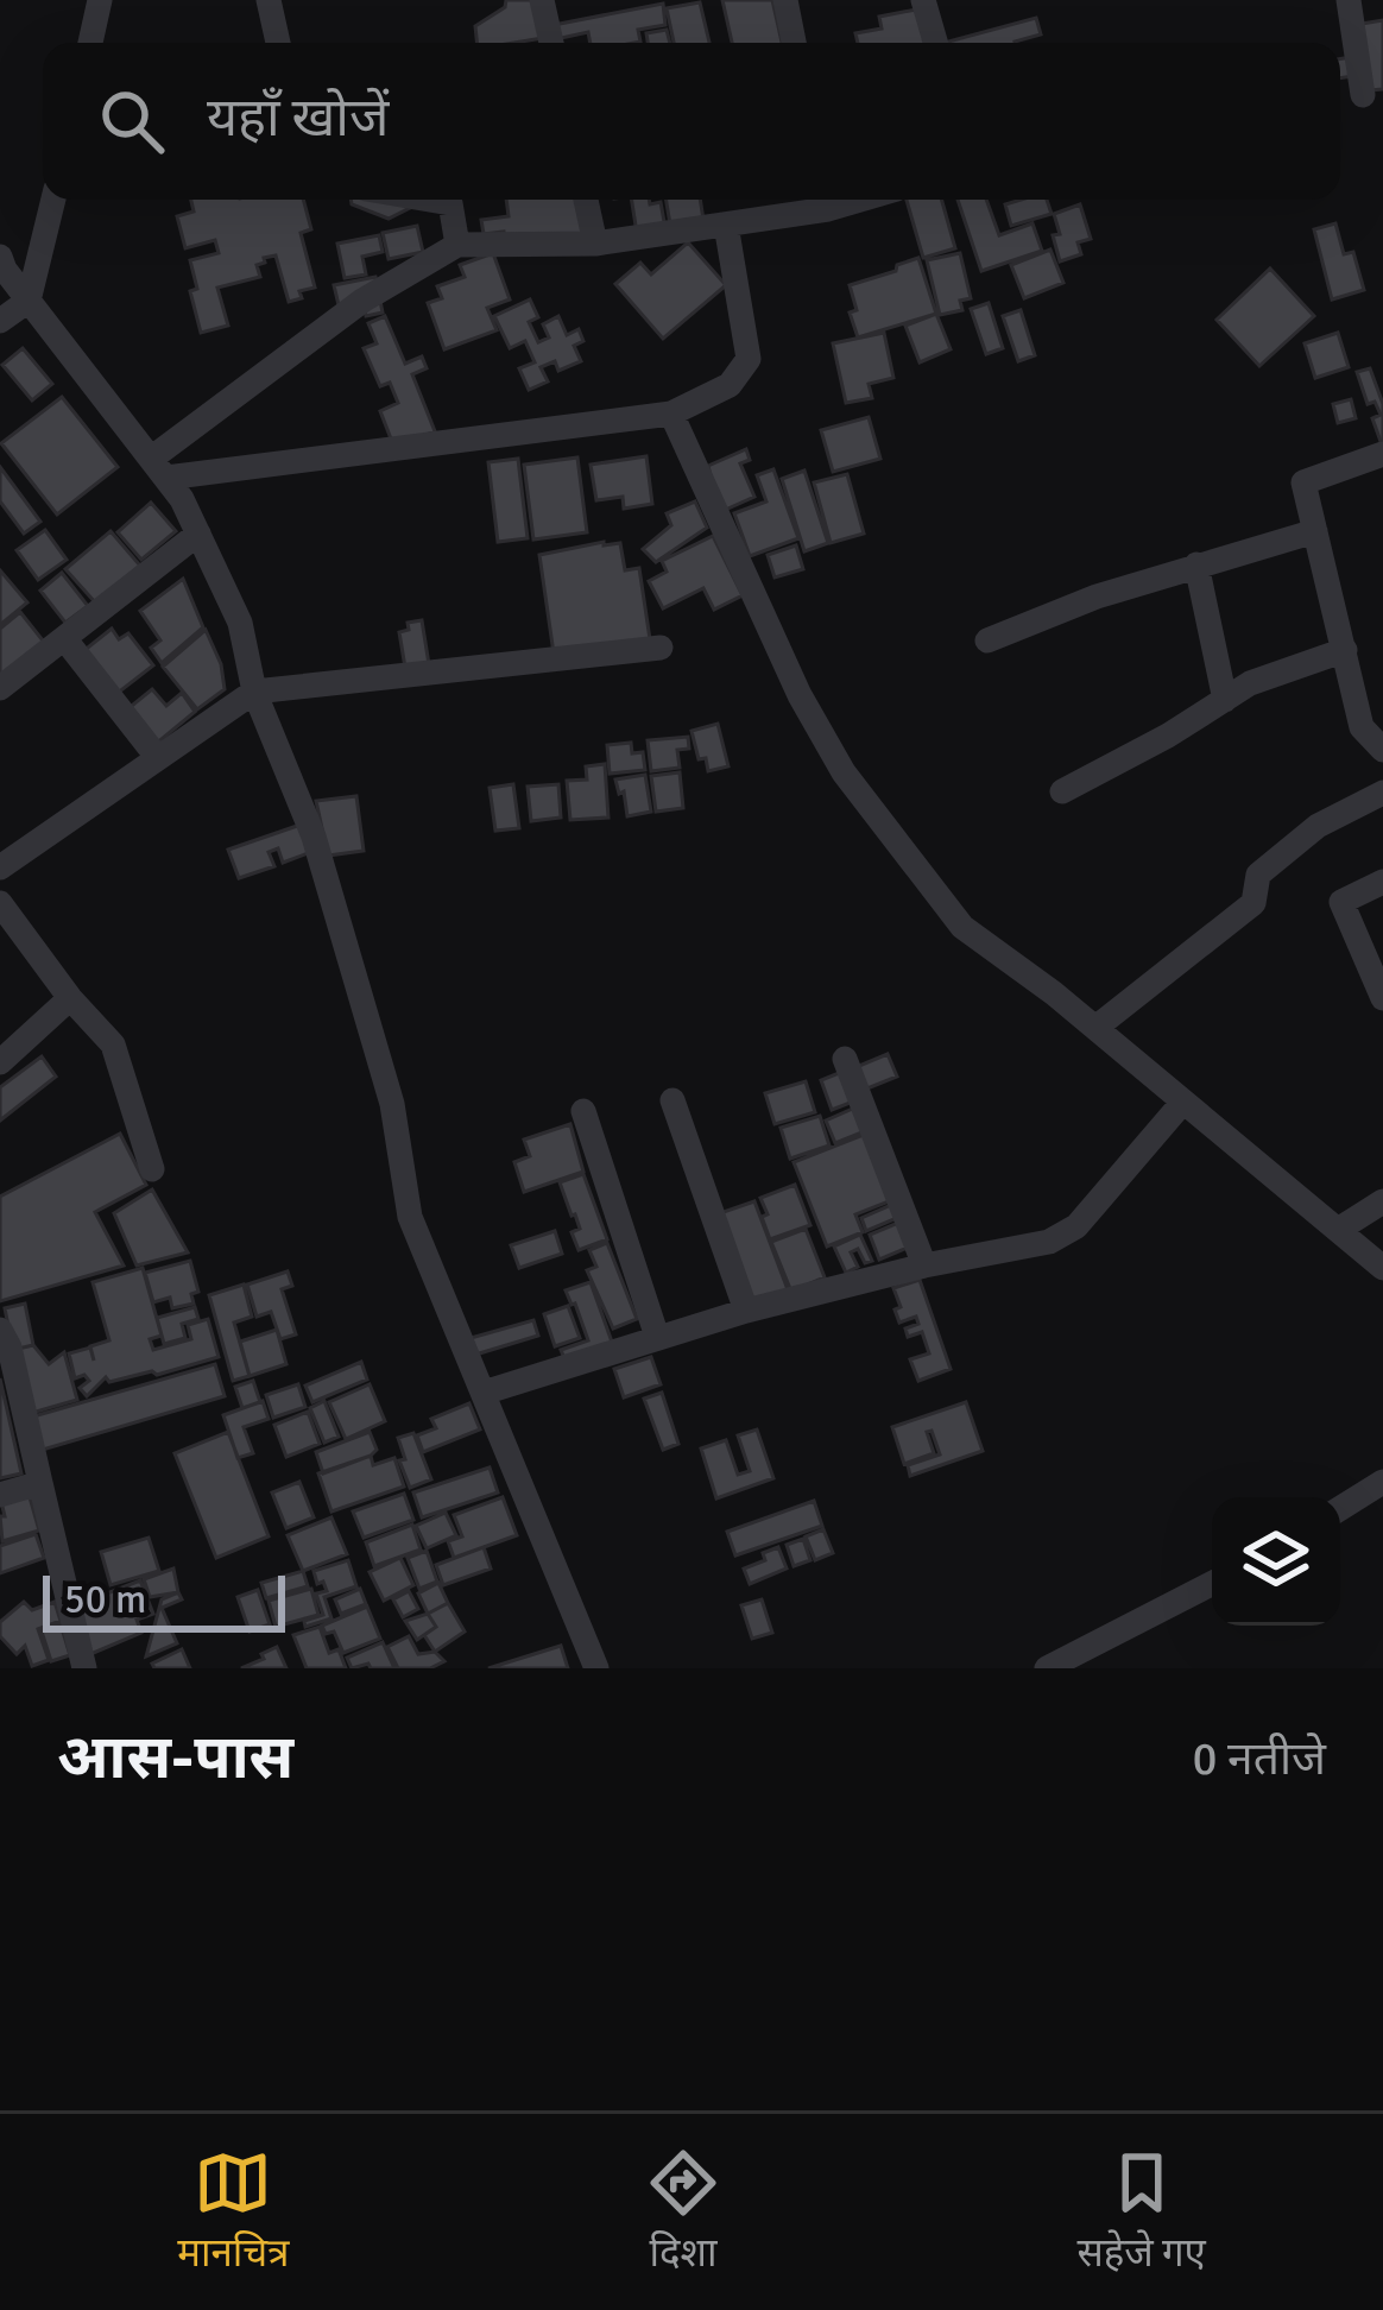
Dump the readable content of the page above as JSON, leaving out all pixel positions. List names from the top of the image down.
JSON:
{
  "scale_bar": "50 m",
  "page": {
    "search": "यहाँ खोजें",
    "scale": "50 m",
    "heading": ["आस-पास", "0 नतीजे"],
    "nav": ["मानचित्र", "दिशा", "सहेजे गए"]
  }
}
